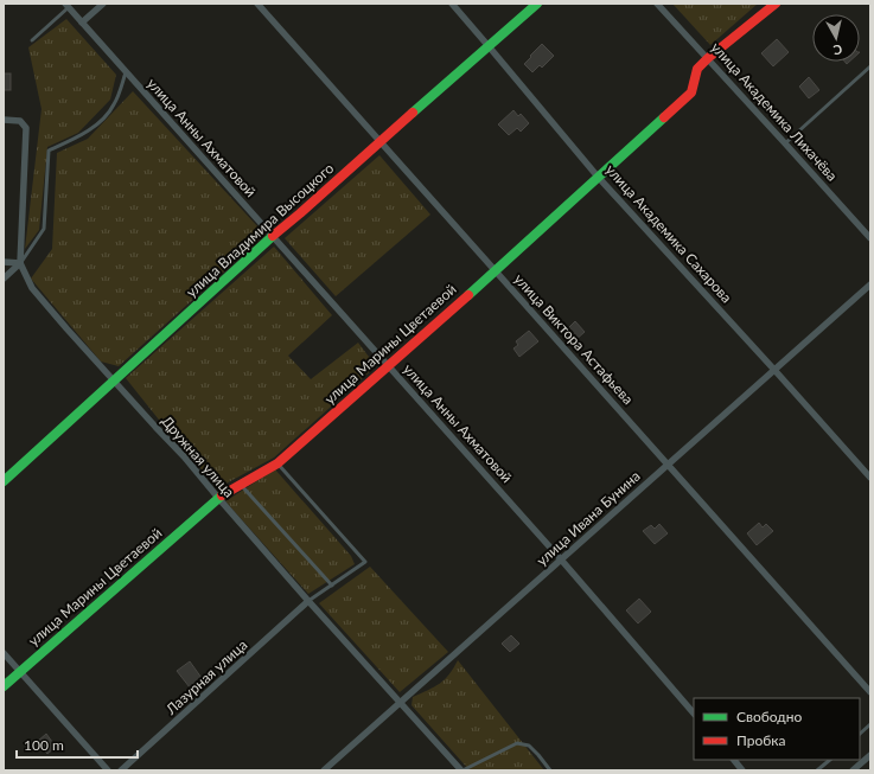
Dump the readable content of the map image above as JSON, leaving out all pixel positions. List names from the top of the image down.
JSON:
{
  "streets": {
    "street": [
      "улица Академика Лихачёва",
      "улица Анны Ахматовой",
      "улица Владимира Высоцкого",
      "улица Академика Сахарова",
      "улица Виктора Астафьева",
      "улица Марины Цветаевой",
      "Дружная улица",
      "улица Ивана Бунина",
      "Лазурная улица"
    ]
  },
  "crossings": [
    ["улица Академика Лихачёва", "улица Марины Цветаевой"],
    ["улица Анны Ахматовой", "улица Владимира Высоцкого"],
    ["улица Анны Ахматовой", "улица Марины Цветаевой"],
    ["улица Анны Ахматовой", "улица Ивана Бунина"],
    ["улица Владимира Высоцкого", "улица Академика Сахарова"],
    ["улица Владимира Высоцкого", "улица Виктора Астафьева"],
    ["улица Владимира Высоцкого", "Дружная улица"],
    ["улица Академика Сахарова", "улица Марины Цветаевой"],
    ["улица Академика Сахарова", "улица Ивана Бунина"],
    ["улица Виктора Астафьева", "улица Марины Цветаевой"],
    ["улица Виктора Астафьева", "улица Ивана Бунина"],
    ["улица Марины Цветаевой", "Дружная улица"],
    ["Дружная улица", "улица Ивана Бунина"],
    ["Дружная улица", "Лазурная улица"]
  ],
  "legend": ["Свободно", "Пробка"],
  "scale_bar": "100 m",
  "north": "bottom"
}
